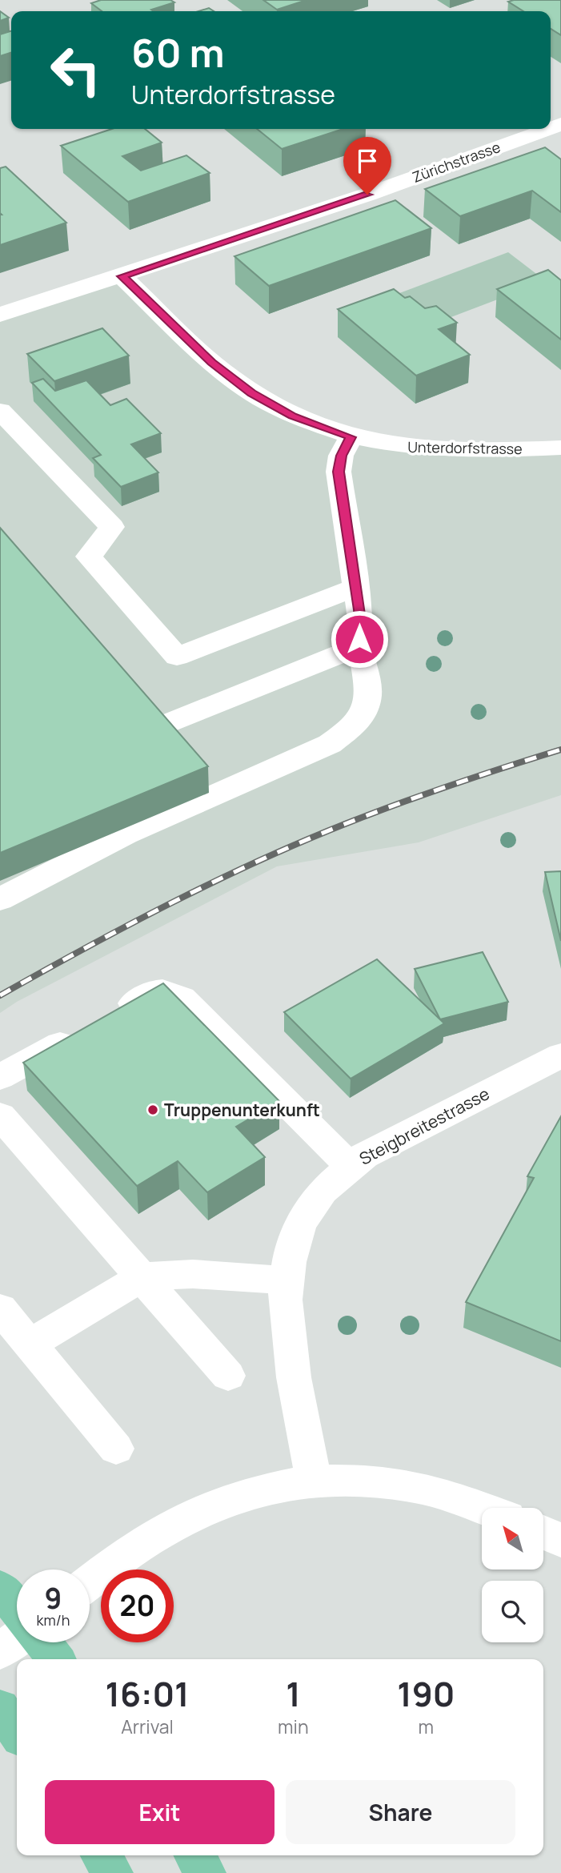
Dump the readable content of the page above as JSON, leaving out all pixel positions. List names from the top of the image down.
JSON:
{
  "streets": {
    "street": ["Zürichstrasse", "Unterdorfstrasse", "Steigbreitestrasse"]
  },
  "crossings": [
    ["Zürichstrasse", "Unterdorfstrasse"]
  ],
  "places": ["Truppenunterkunft"],
  "north": "top left",
  "page": {
    "turn": ["60 m", "Unterdorfstrasse"],
    "speed": "9 km/h",
    "limit": "20",
    "eta": [
      "16:01",
      "Arrival",
      "1",
      "min",
      "190",
      "m"
    ],
    "buttons": ["Exit", "Share"]
  }
}
